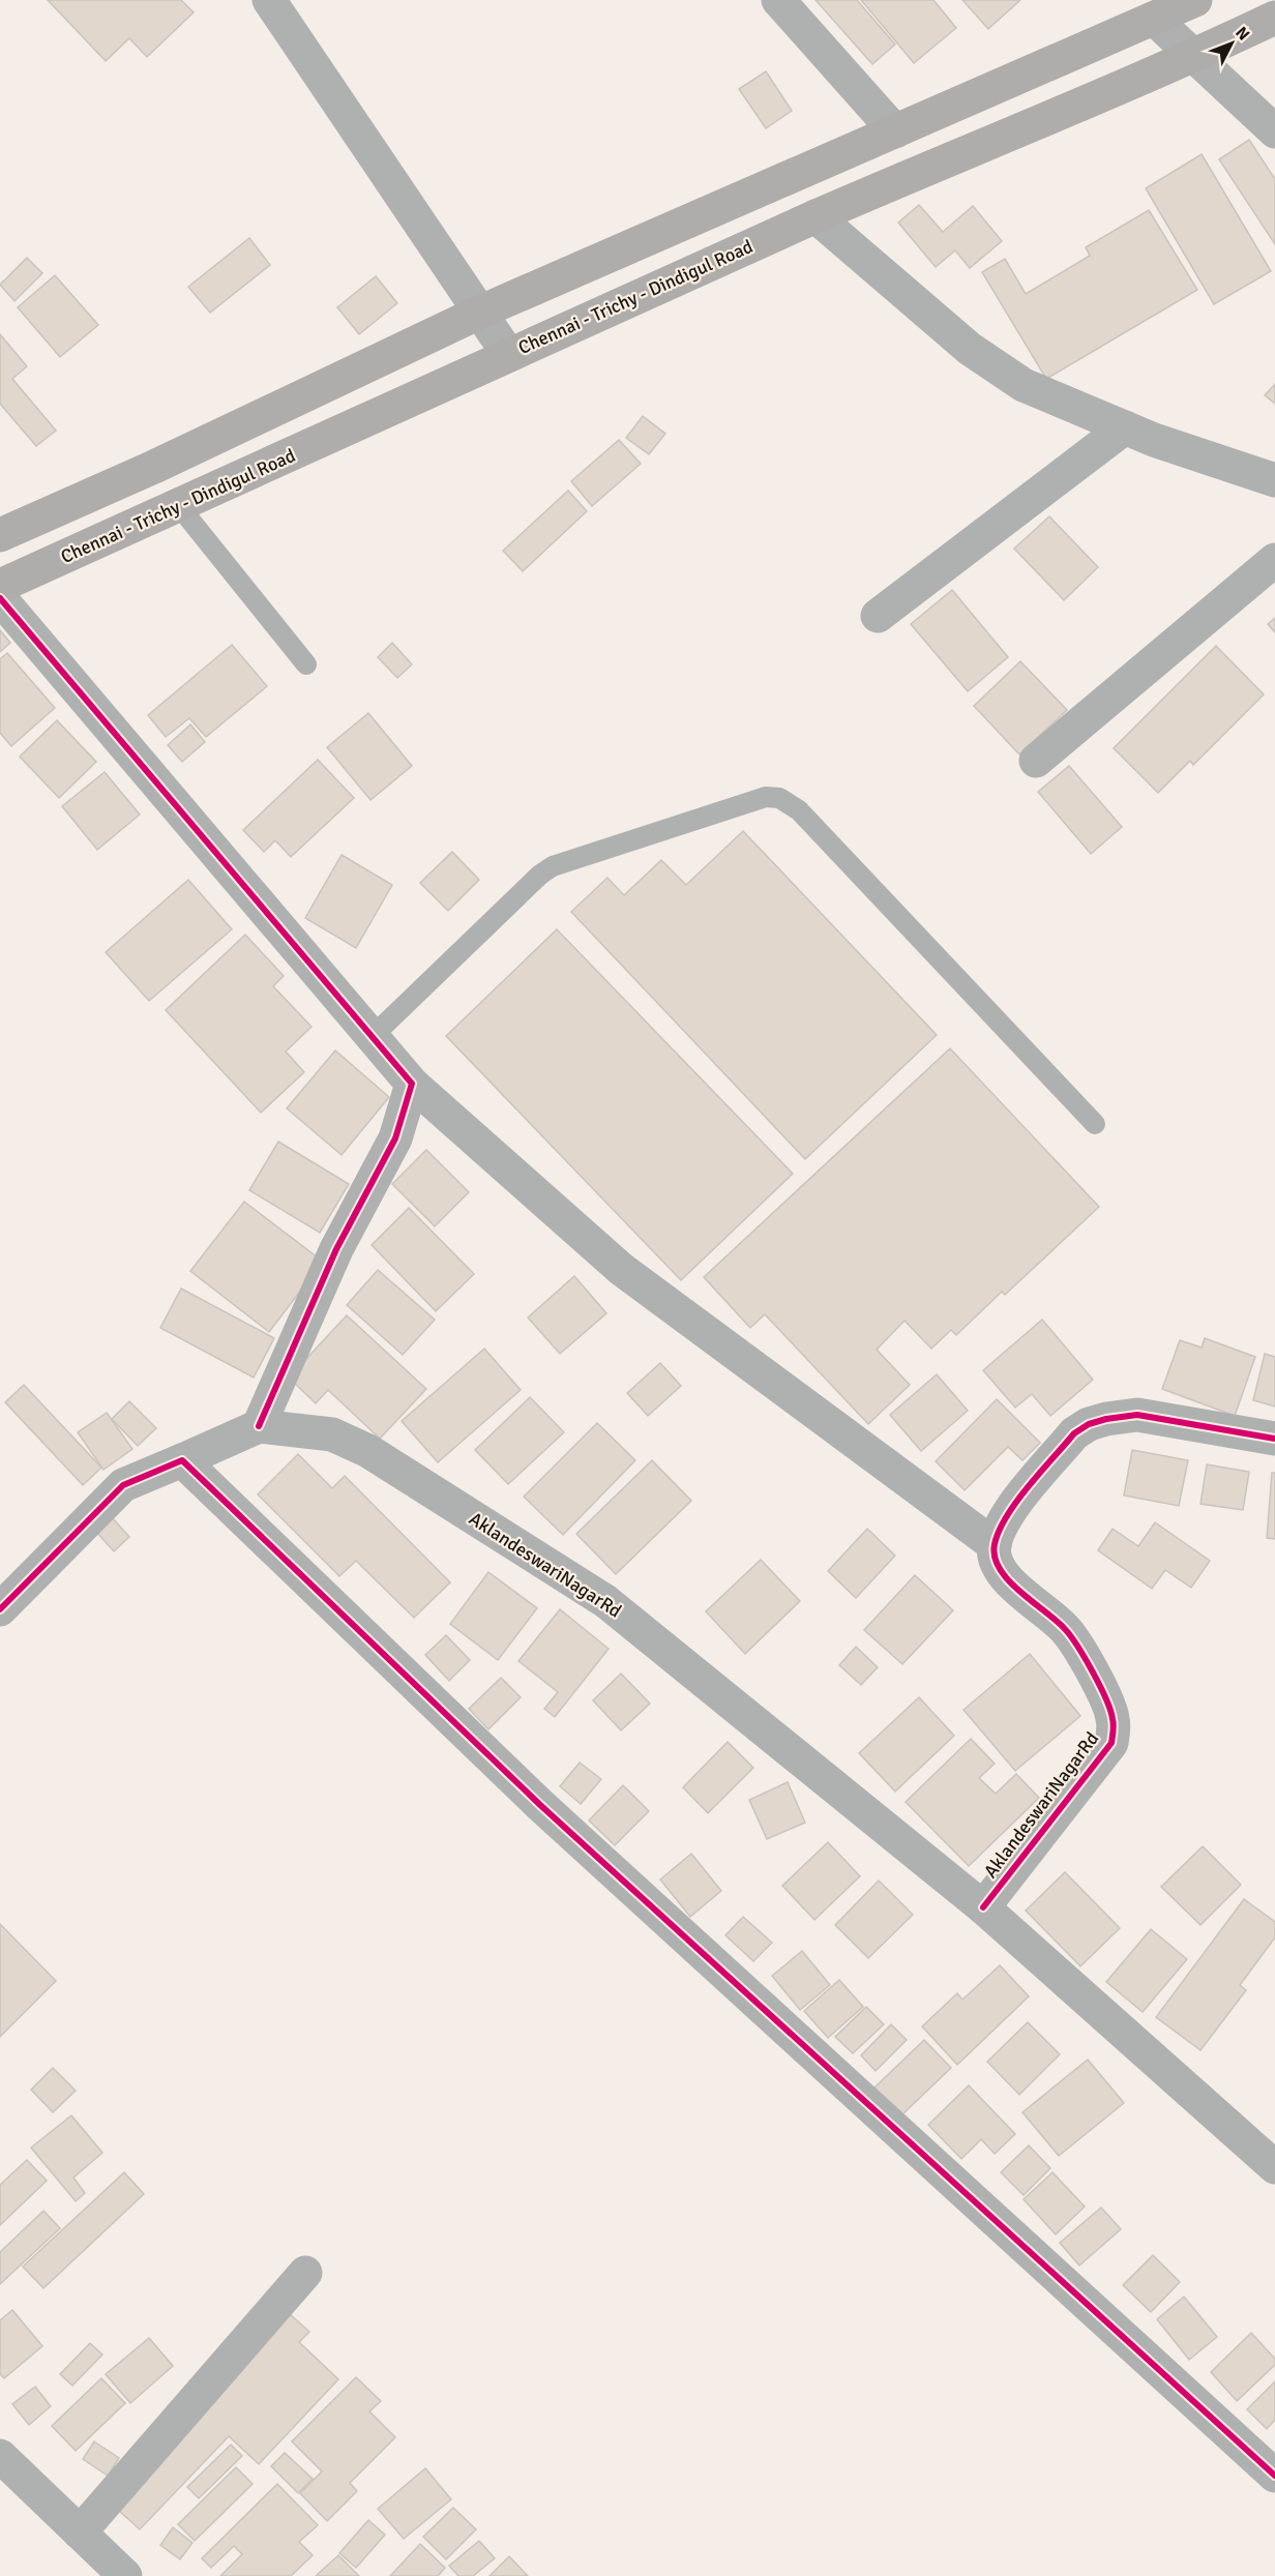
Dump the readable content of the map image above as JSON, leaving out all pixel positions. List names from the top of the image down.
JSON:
{
  "streets": {
    "highway": ["Chennai - Trichy - Dindigul Road"],
    "street": ["AklandeswariNagarRd"]
  },
  "north": "top right"
}
